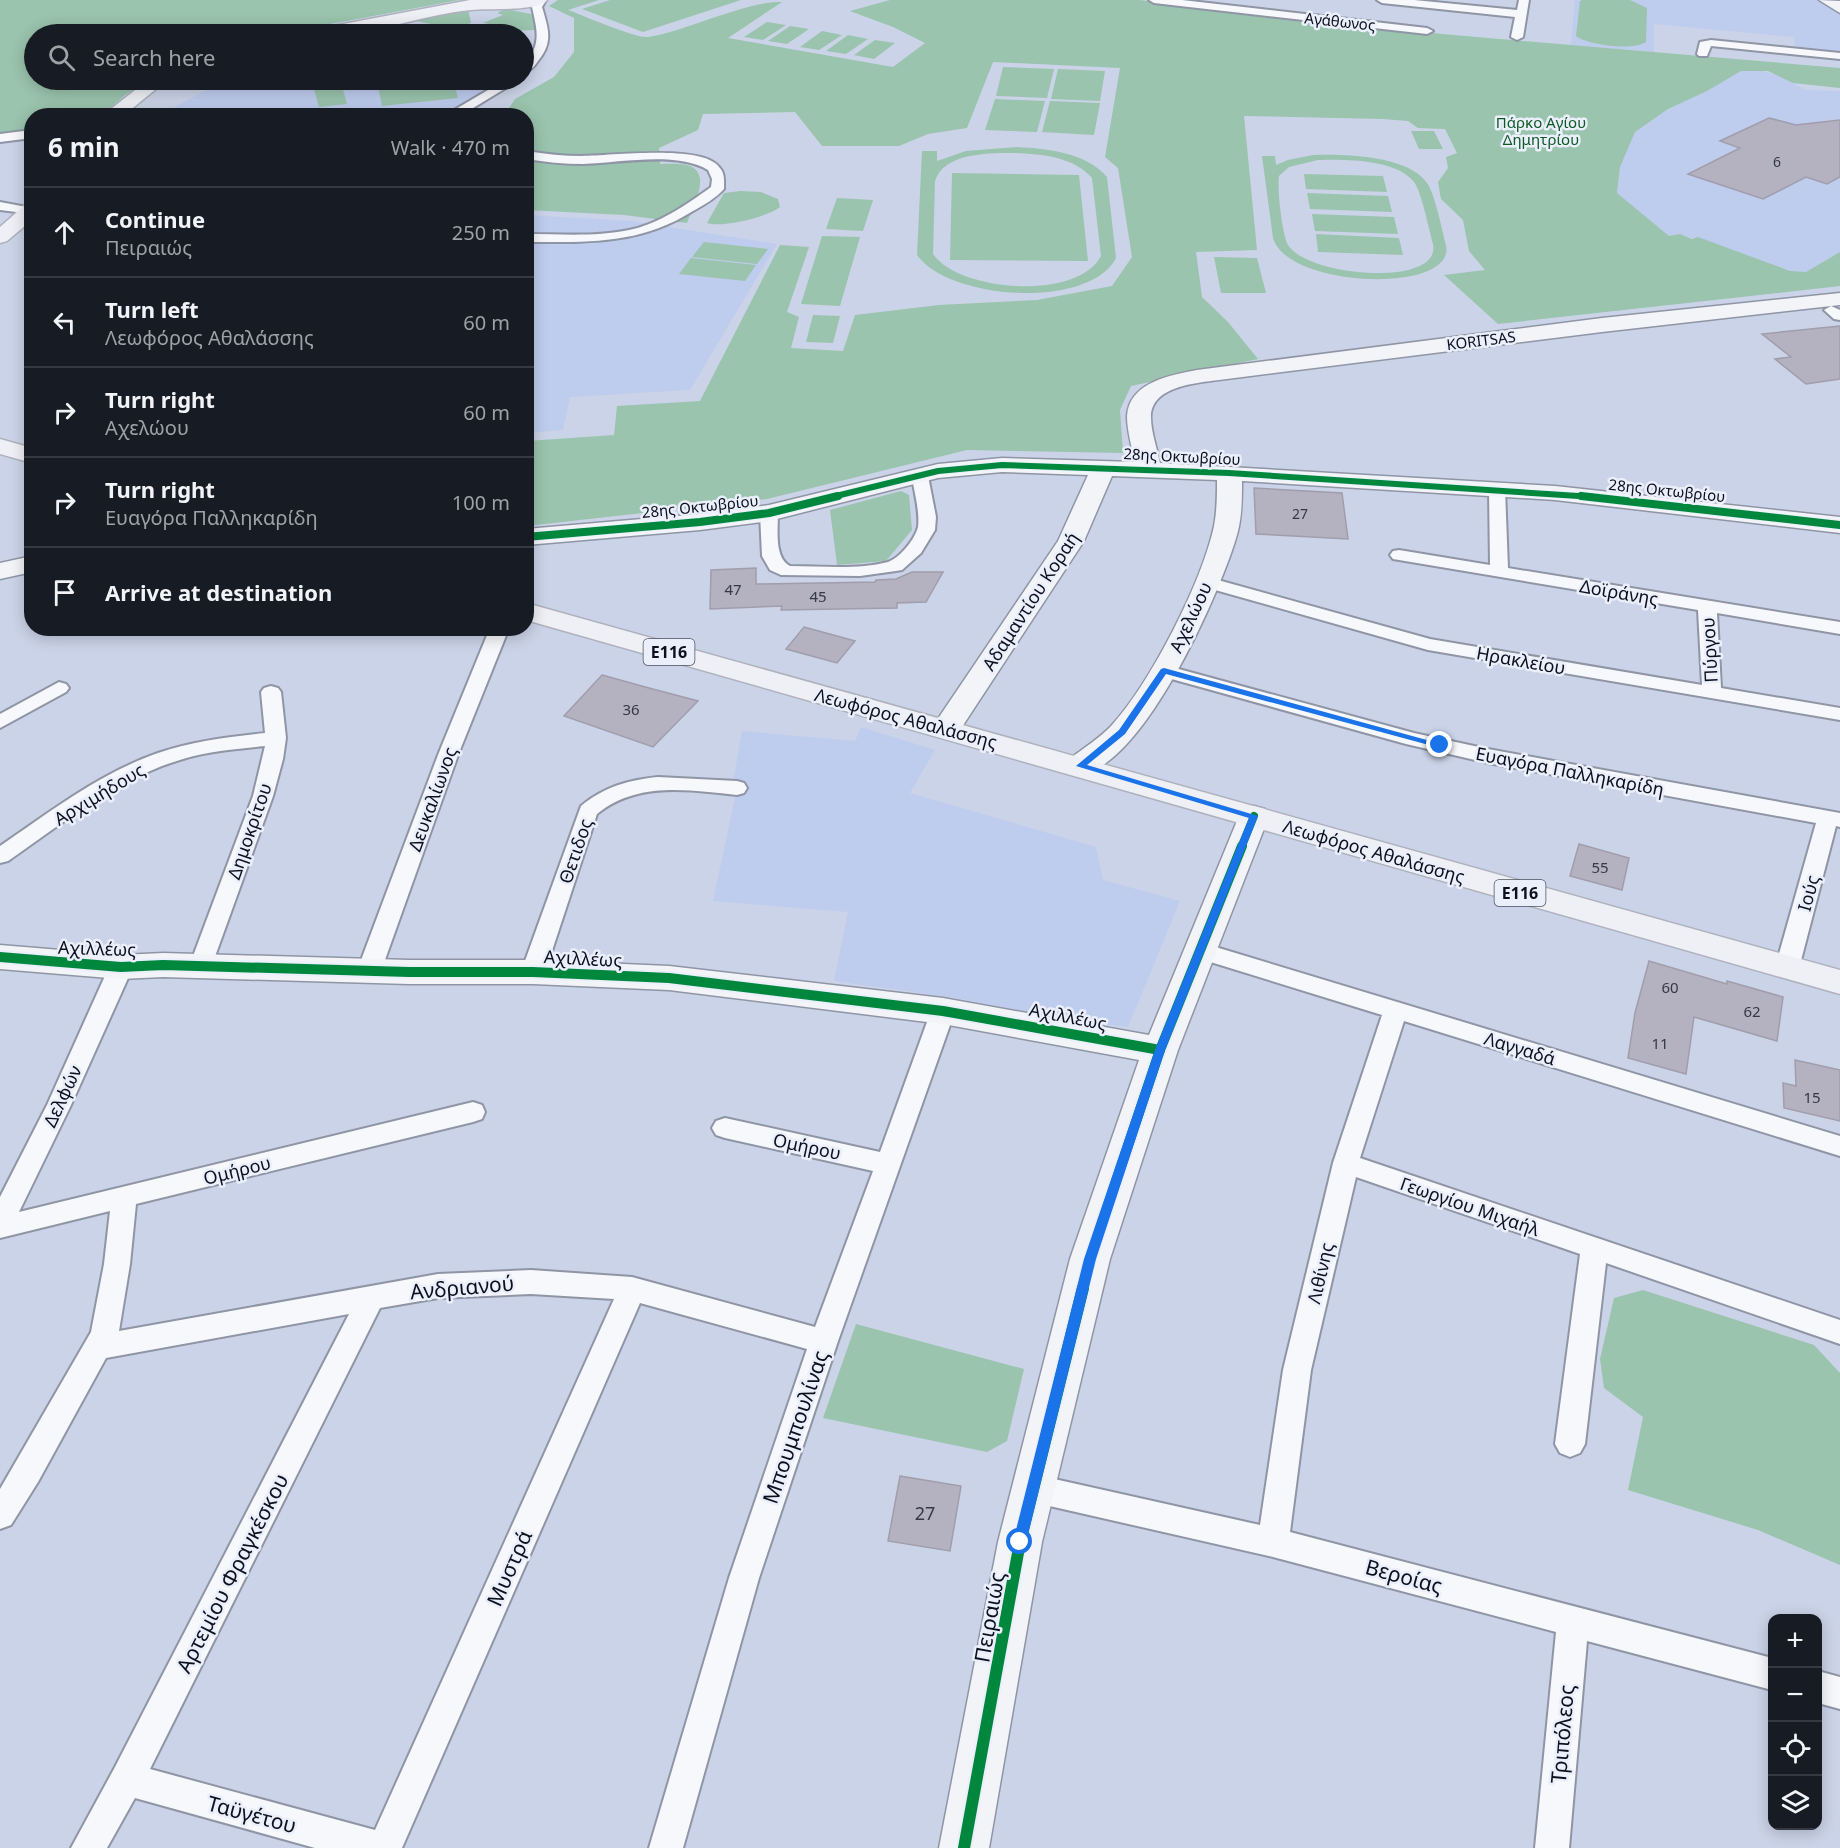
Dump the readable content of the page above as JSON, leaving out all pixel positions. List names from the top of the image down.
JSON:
{
  "streets": {
    "main road": ["E116", "Λεωφόρος Αθαλάσσης"],
    "street": [
      "Αγάθωνος",
      "KORITSAS",
      "28ης Οκτωβρίου",
      "Δοϊράνης",
      "Αδαμαντίου Κοραή",
      "Αχελώου",
      "Πύργου",
      "Ηρακλείου",
      "Ευαγόρα Παλληκαρίδη",
      "Αρχιμήδους",
      "Δευκαλίωνος",
      "Δημοκρίτου",
      "Θετιδος",
      "Ιούς",
      "Αχιλλέως",
      "Λαγγαδά",
      "Δελφών",
      "Ομήρου",
      "Γεωργίου Μιχαήλ",
      "Λιθίνης",
      "Ανδριανού",
      "Μπουμπουλίνας",
      "Μυστρά",
      "Αρτεμίου Φραγκέσκου",
      "Βεροίας",
      "Πειραιώς",
      "Τριπόλεος",
      "Ταϋγέτου"
    ]
  },
  "crossings": [
    ["KORITSAS", "28ης Οκτωβρίου"],
    ["28ης Οκτωβρίου", "Αδαμαντίου Κοραή"],
    ["28ης Οκτωβρίου", "Αχελώου"],
    ["Δοϊράνης", "Πύργου"],
    ["Αδαμαντίου Κοραή", "Λεωφόρος Αθαλάσσης"],
    ["Αχελώου", "Ηρακλείου"],
    ["Αχελώου", "Λεωφόρος Αθαλάσσης"],
    ["Αχελώου", "Ευαγόρα Παλληκαρίδη"],
    ["Πύργου", "Ηρακλείου"],
    ["Λεωφόρος Αθαλάσσης", "Ιούς"],
    ["Λεωφόρος Αθαλάσσης", "Πειραιώς"],
    ["Ευαγόρα Παλληκαρίδη", "Ιούς"],
    ["Αρχιμήδους", "Δημοκρίτου"],
    ["Δευκαλίωνος", "Αχιλλέως"],
    ["Δημοκρίτου", "Αχιλλέως"],
    ["Θετιδος", "Αχιλλέως"],
    ["Αχιλλέως", "Δελφών"],
    ["Αχιλλέως", "Μπουμπουλίνας"],
    ["Αχιλλέως", "Πειραιώς"],
    ["Λαγγαδά", "Λιθίνης"],
    ["Λαγγαδά", "Πειραιώς"],
    ["Δελφών", "Ομήρου"],
    ["Ομήρου", "Μπουμπουλίνας"],
    ["Γεωργίου Μιχαήλ", "Λιθίνης"],
    ["Λιθίνης", "Βεροίας"],
    ["Ανδριανού", "Μπουμπουλίνας"],
    ["Ανδριανού", "Μυστρά"],
    ["Ανδριανού", "Αρτεμίου Φραγκέσκου"],
    ["Αρτεμίου Φραγκέσκου", "Ταϋγέτου"],
    ["Βεροίας", "Πειραιώς"],
    ["Βεροίας", "Τριπόλεος"]
  ],
  "parks": ["Πάρκο Αγίου Δημητρίου"],
  "house_numbers": [
    "6",
    "27",
    "47",
    "45",
    "36",
    "55",
    "60",
    "62",
    "11",
    "15",
    "27"
  ],
  "page": {
    "search": "Search here",
    "heading": ["6 min", "Walk · 470 m"],
    "list": [
      ["Continue", "Πειραιώς", "250 m"],
      ["Turn left", "Λεωφόρος Αθαλάσσης", "60 m"],
      ["Turn right", "Αχελώου", "60 m"],
      ["Turn right", "Ευαγόρα Παλληκαρίδη", "100 m"],
      "Arrive at destination"
    ],
    "map_buttons": ["+", "−"]
  }
}
